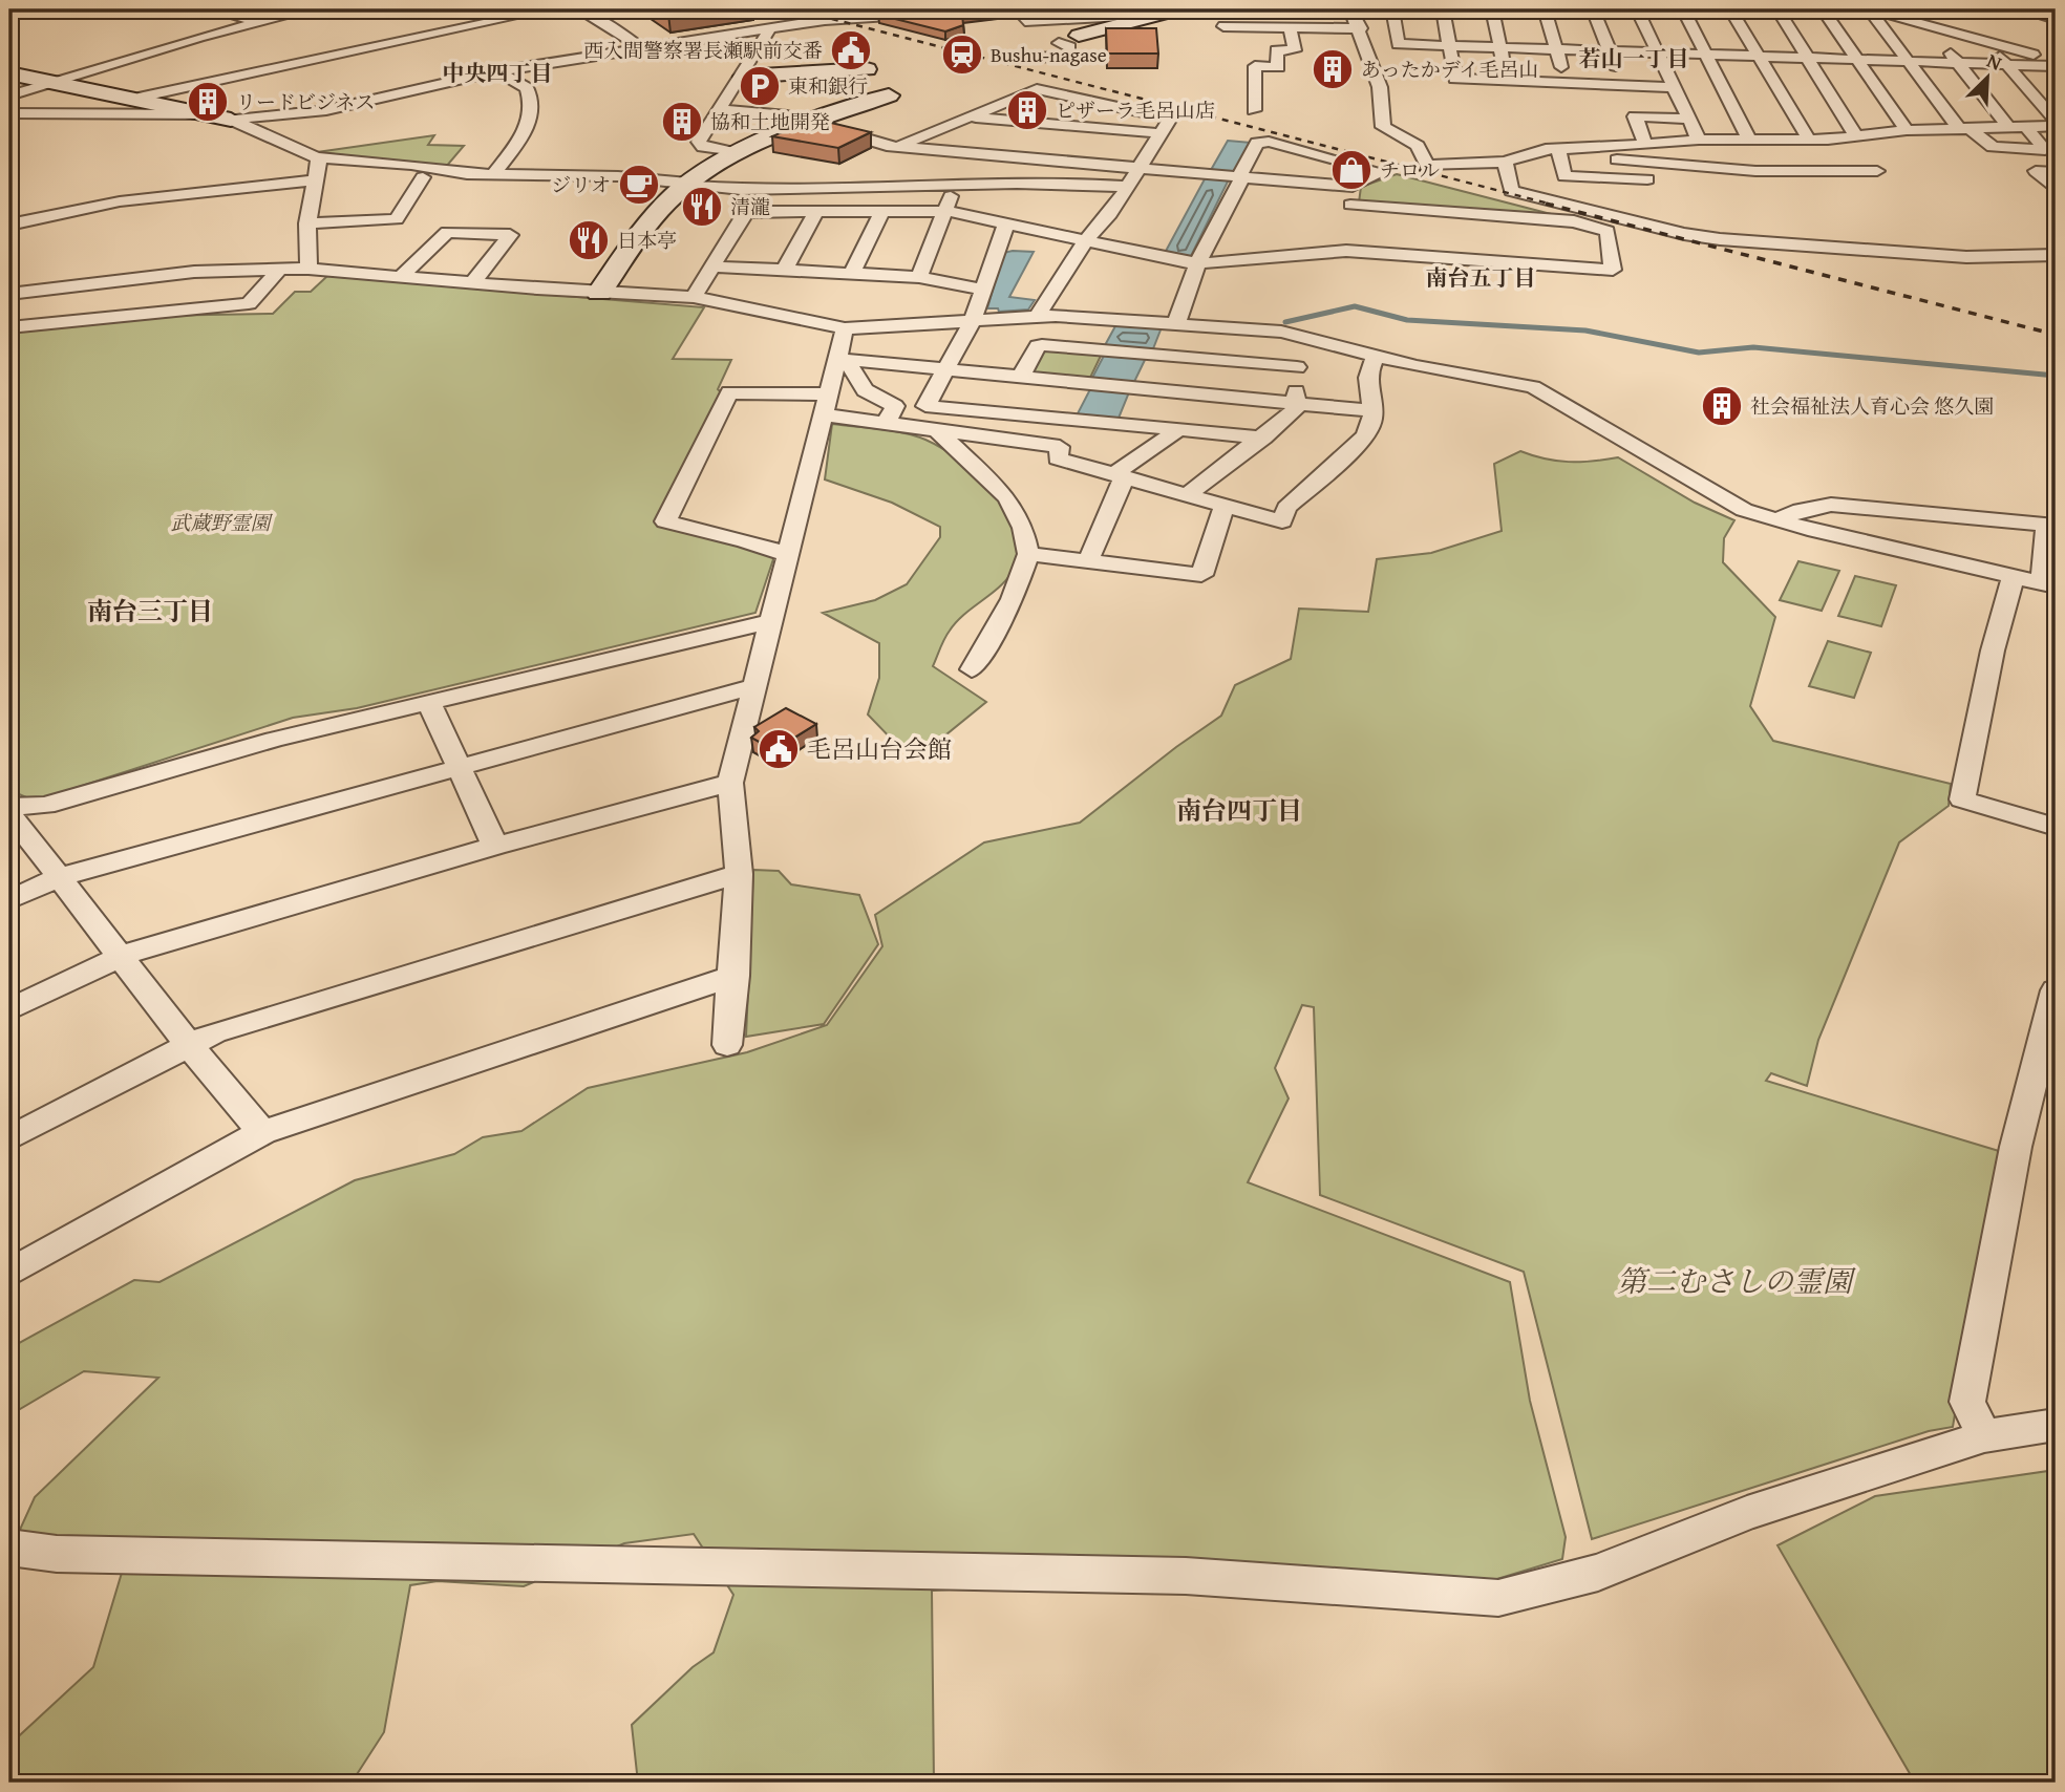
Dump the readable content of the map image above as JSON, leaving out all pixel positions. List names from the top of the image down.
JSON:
{
  "districts": [
    "若山一丁目",
    "中央四丁目",
    "南台五丁目",
    "南台三丁目",
    "南台四丁目"
  ],
  "parks": ["武蔵野霊園", "第二むさしの霊園"],
  "places": {
    "public building": ["西入間警察署長瀬駅前交番", "毛呂山台会館"],
    "station": ["Bushu-nagase"],
    "building": [
      "あったかデイ毛呂山",
      "リードビジネス",
      "ピザーラ毛呂山店",
      "協和土地開発",
      "社会福祉法人育心会 悠久園"
    ],
    "parking": ["東和銀行"],
    "shop": ["チロル"],
    "cafe": ["ジリオ"],
    "restaurant": ["清瀧", "日本亭"]
  },
  "north": "top right"
}
